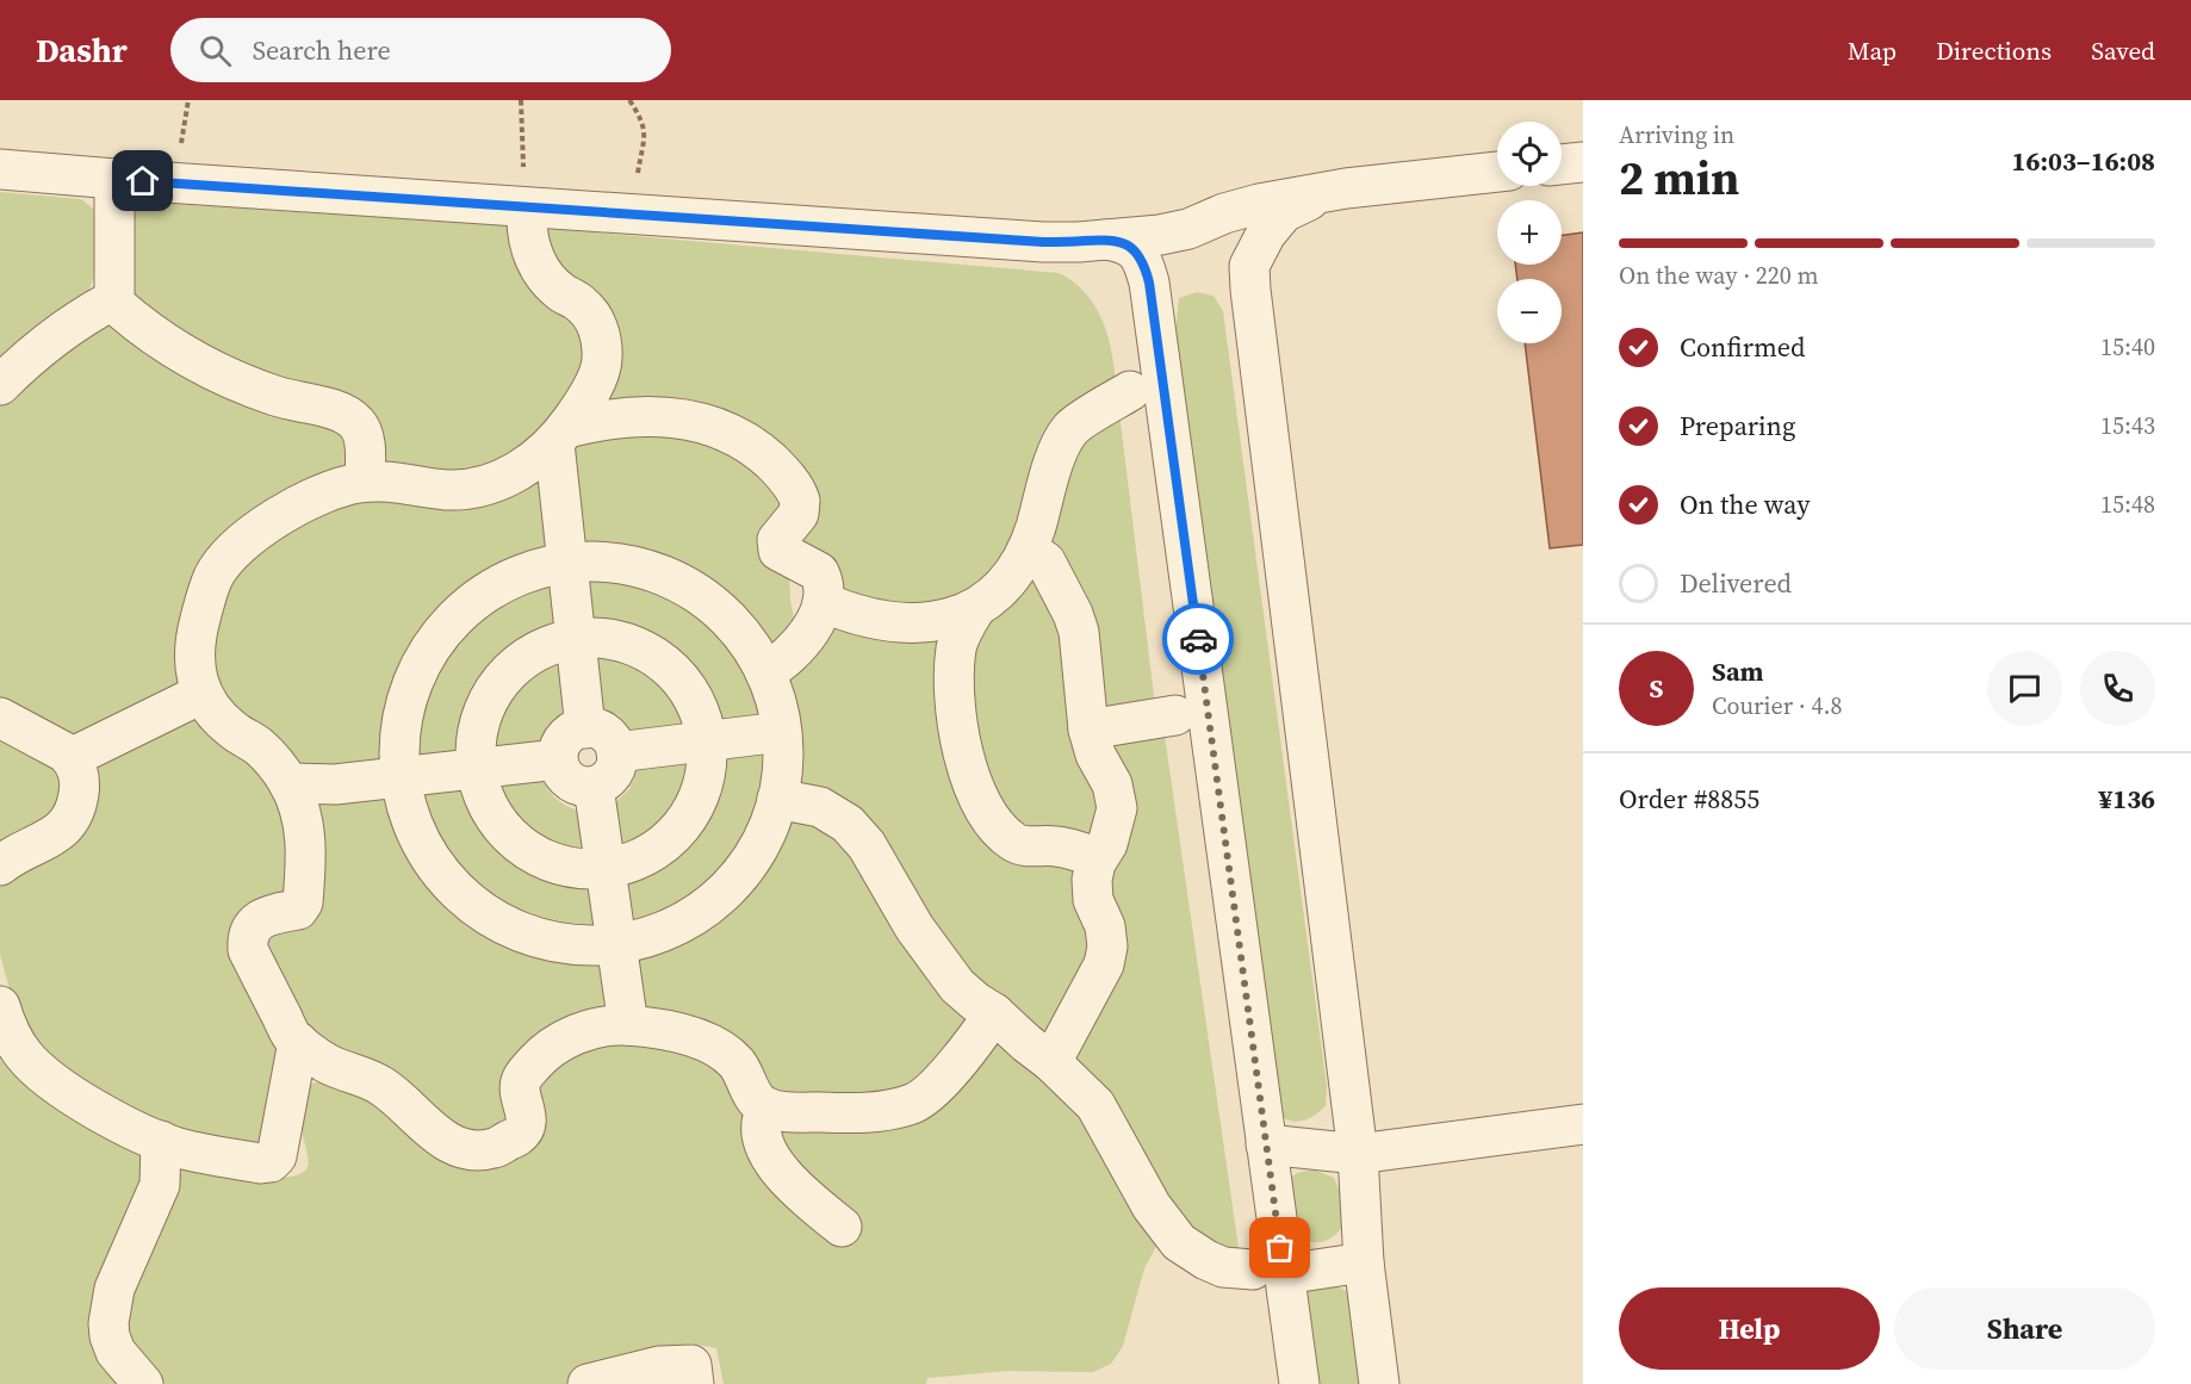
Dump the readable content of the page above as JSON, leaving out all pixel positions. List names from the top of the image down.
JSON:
{
  "page": {
    "header": "Dashr",
    "search": "Search here",
    "nav": ["Map", "Directions", "Saved"],
    "heading": ["2 min", "Arriving in", "16:03–16:08"],
    "panel": [
      "Sam",
      "Courier · 4.8",
      "Order #8855",
      "¥136"
    ],
    "map_buttons": ["+", "−"],
    "bar": "On the way · 220 m",
    "list": [
      ["Confirmed", "15:40"],
      ["Preparing", "15:43"],
      ["On the way", "15:48"],
      "Delivered"
    ],
    "round": "S",
    "buttons": ["Help", "Share"]
  }
}
